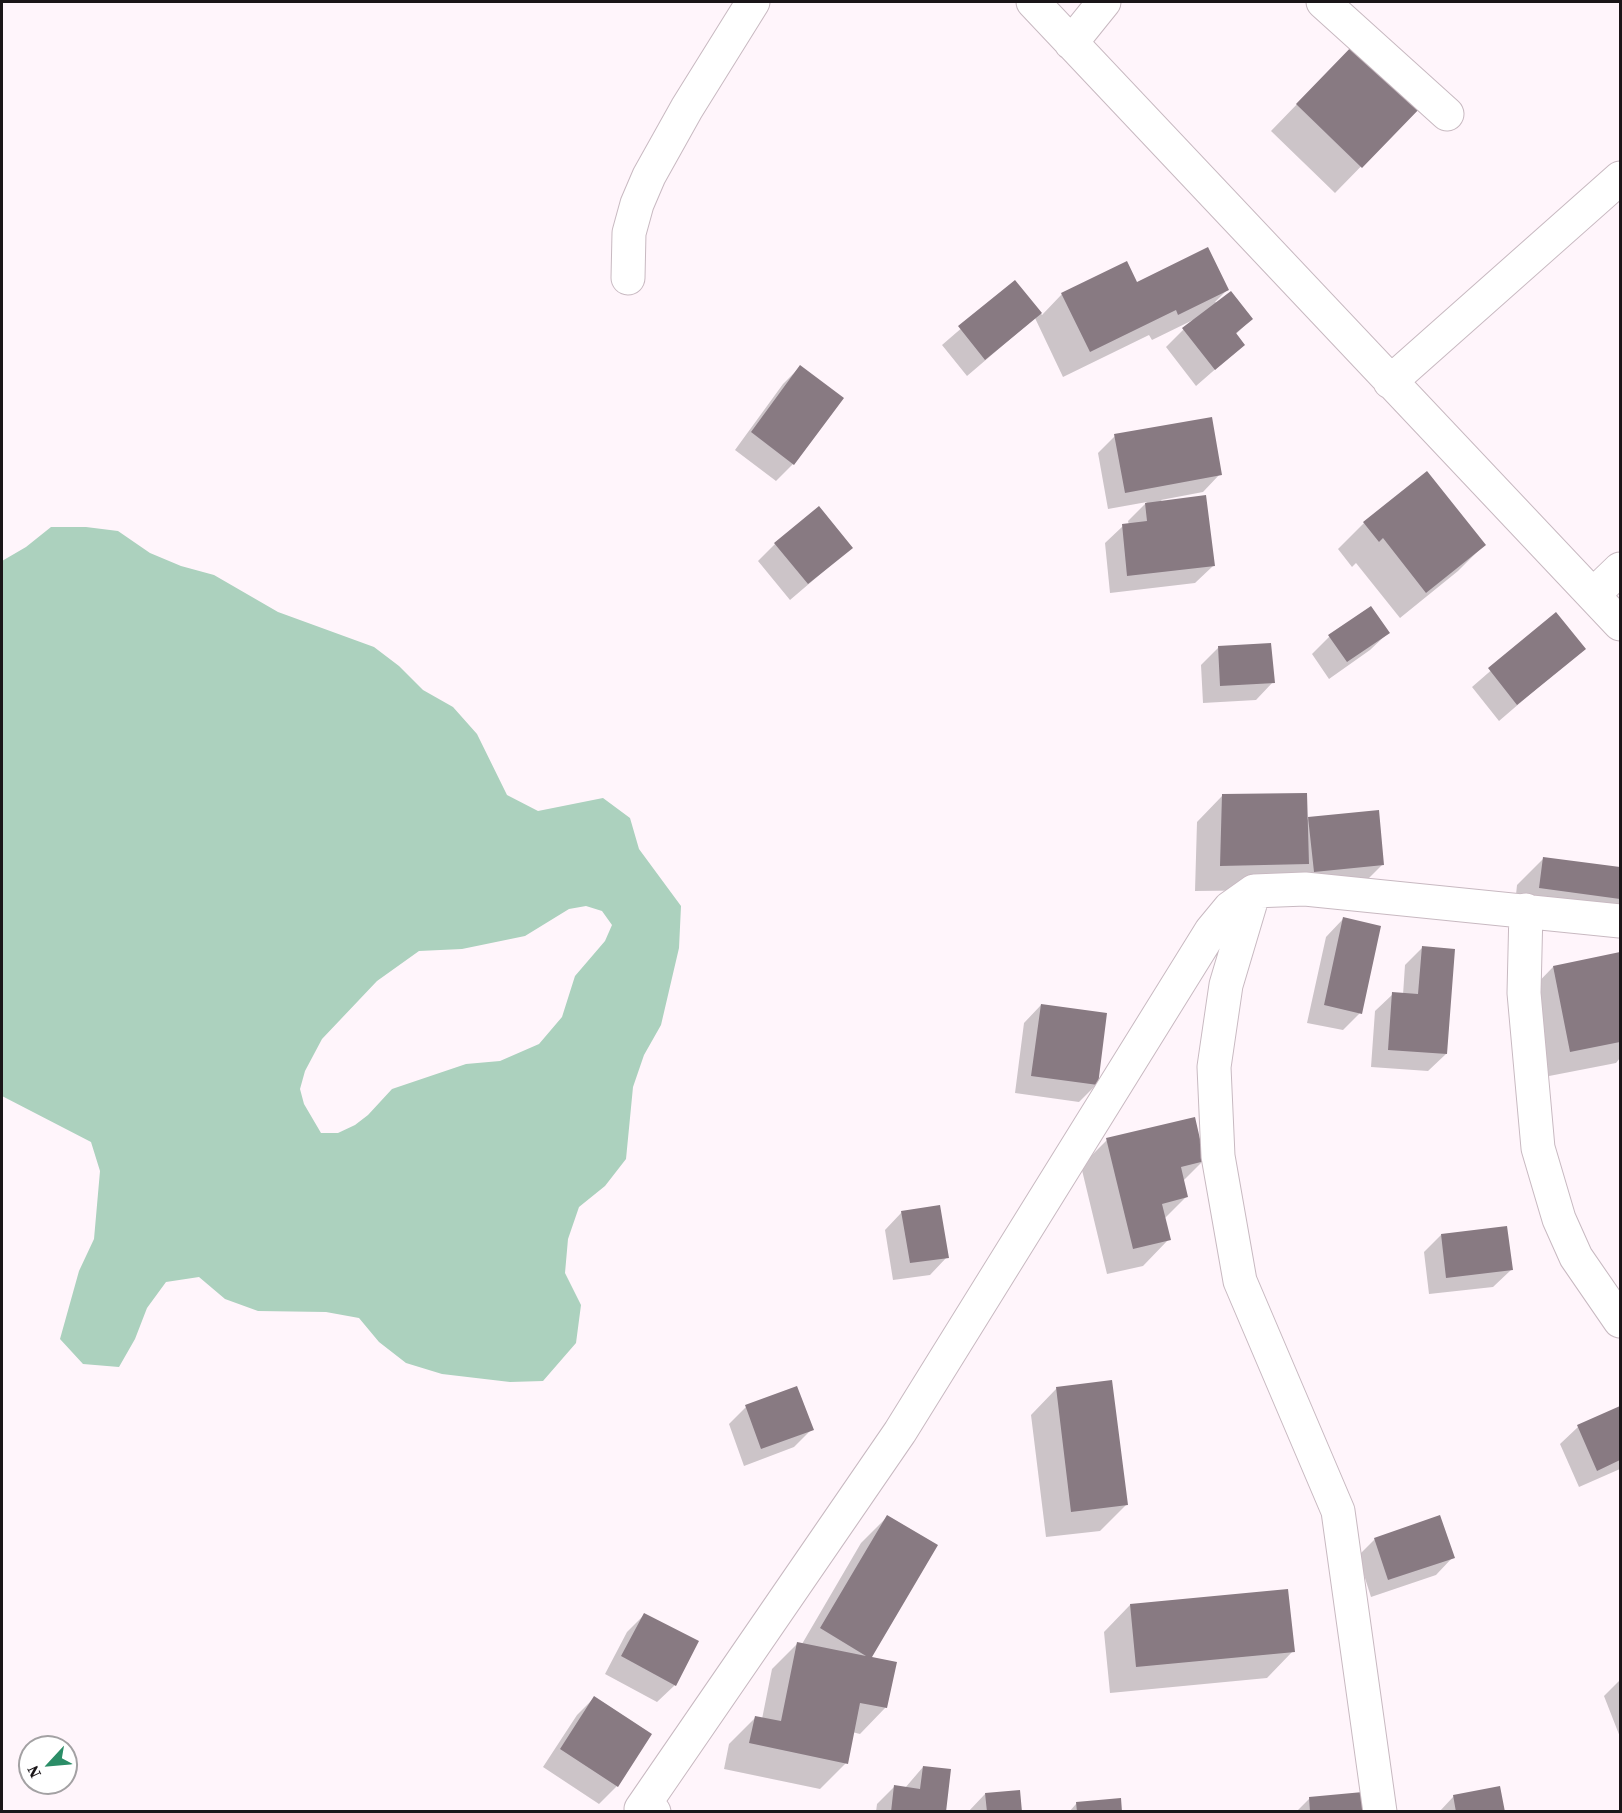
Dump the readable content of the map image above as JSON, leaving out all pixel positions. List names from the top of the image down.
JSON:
{
  "north": "bottom left"
}
